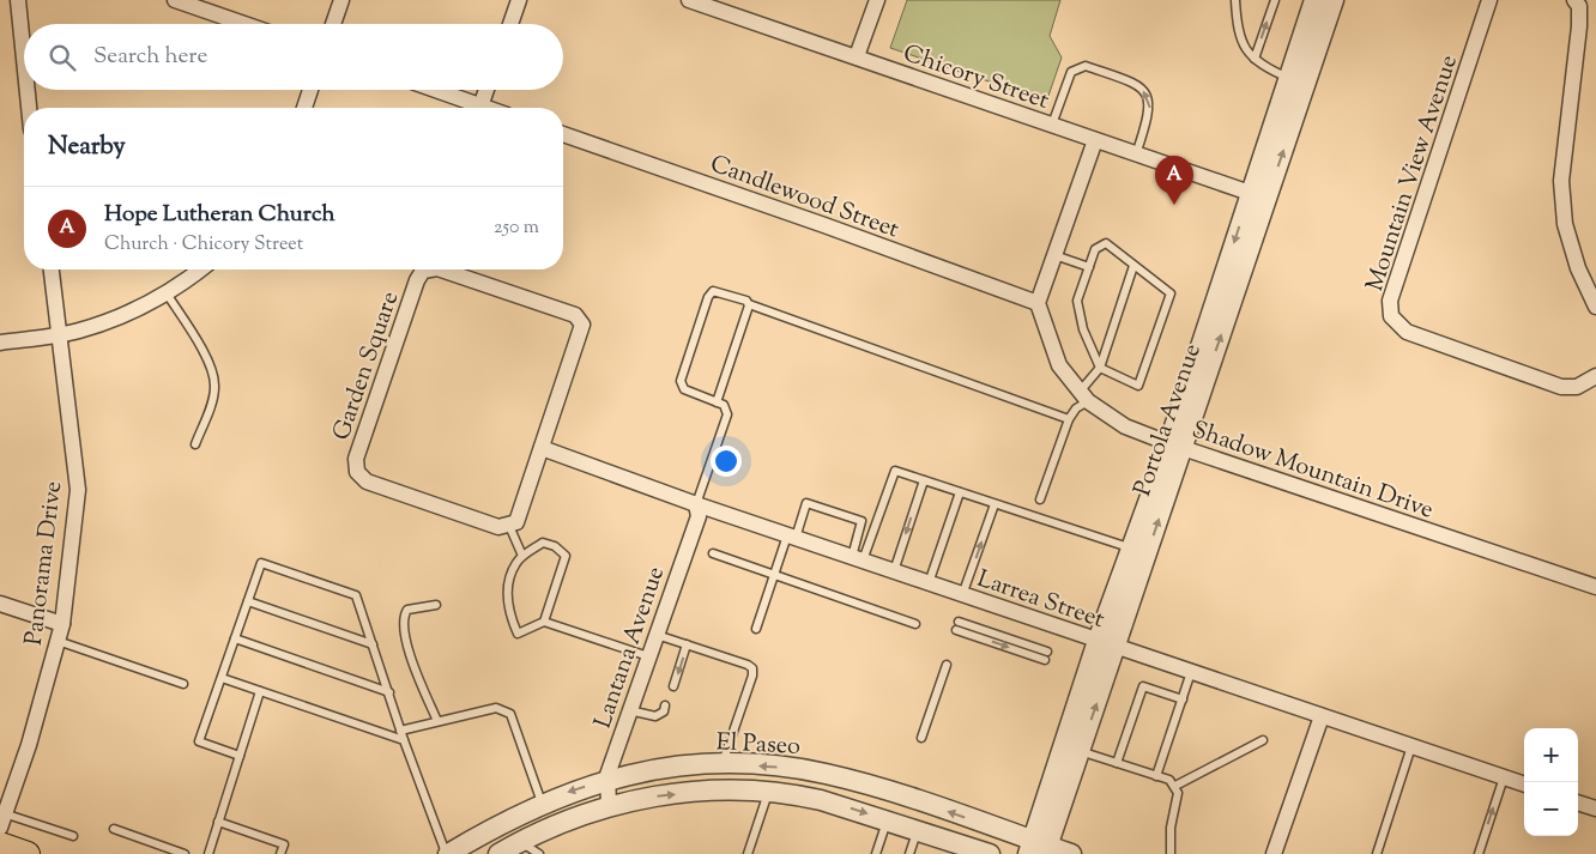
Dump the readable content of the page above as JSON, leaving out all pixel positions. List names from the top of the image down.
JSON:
{
  "streets": {
    "street": [
      "Chicory Street",
      "Mountain View Avenue",
      "Candlewood Street",
      "Garden Square",
      "Portola Avenue",
      "Shadow Mountain Drive",
      "Panorama Drive",
      "Larrea Street",
      "Lantana Avenue",
      "El Paseo"
    ]
  },
  "crossings": [
    ["Chicory Street", "Portola Avenue"],
    ["Candlewood Street", "Shadow Mountain Drive"],
    ["Garden Square", "Larrea Street"],
    ["Portola Avenue", "Shadow Mountain Drive"],
    ["Portola Avenue", "Larrea Street"],
    ["Portola Avenue", "El Paseo"],
    ["Larrea Street", "Lantana Avenue"],
    ["Lantana Avenue", "El Paseo"]
  ],
  "page": {
    "search": "Search here",
    "heading": "Nearby",
    "pins": "A",
    "list": [
      {
        "mark": "A",
        "name": "Hope Lutheran Church",
        "note": "Church · Chicory Street",
        "value": "250 m"
      }
    ],
    "map_buttons": ["+", "−"]
  }
}
